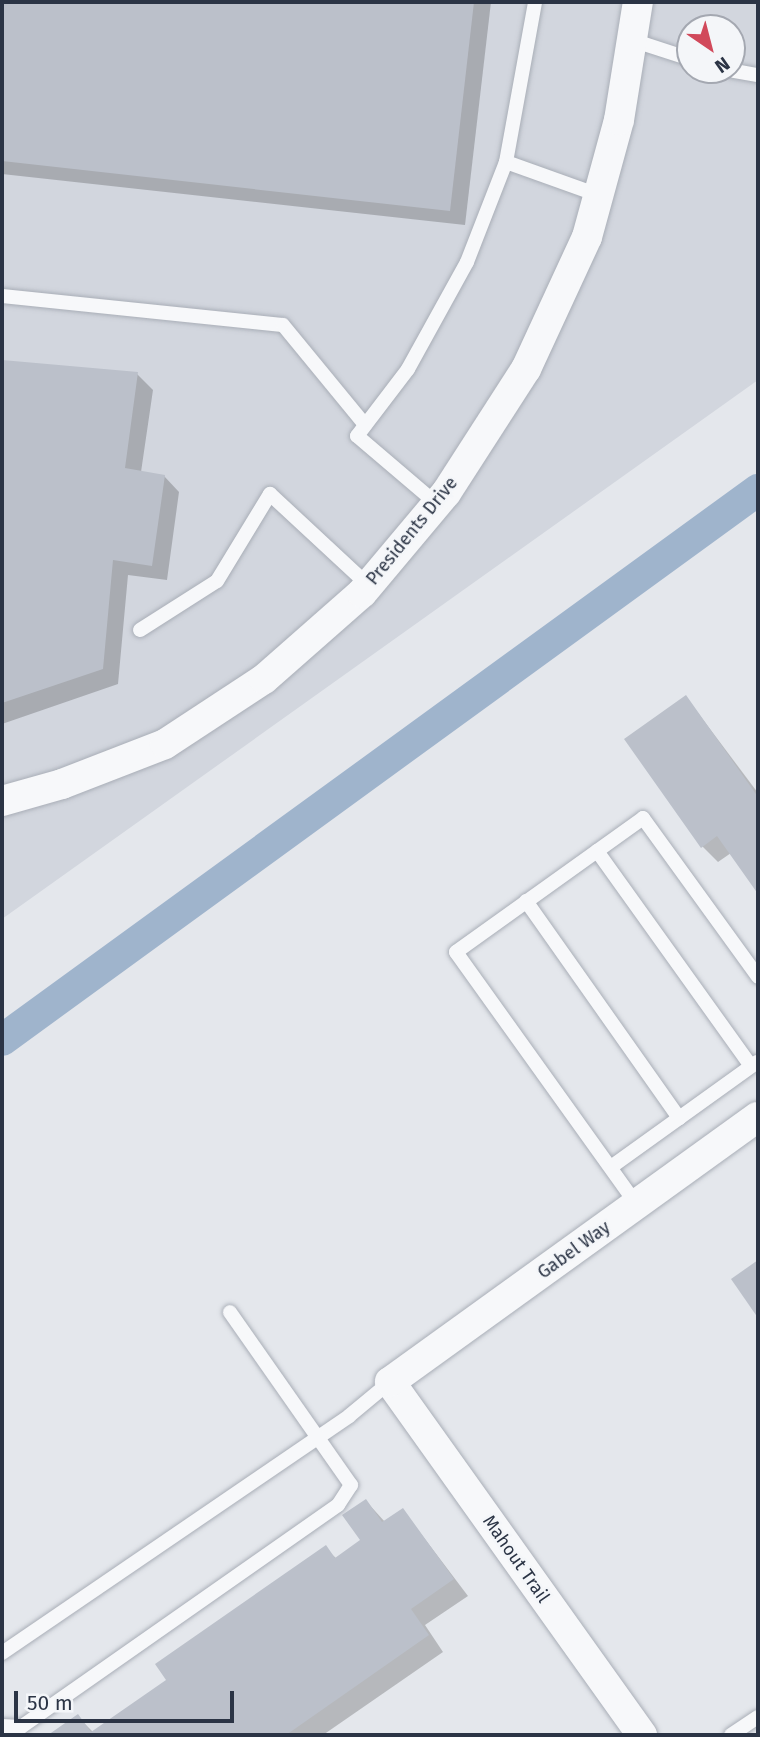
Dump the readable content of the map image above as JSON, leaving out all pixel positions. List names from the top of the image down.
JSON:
{
  "streets": {
    "street": ["Presidents Drive", "Gabel Way", "Mahout Trail"]
  },
  "crossings": [
    ["Gabel Way", "Mahout Trail"]
  ],
  "scale_bar": "50 m",
  "north": "bottom right"
}
